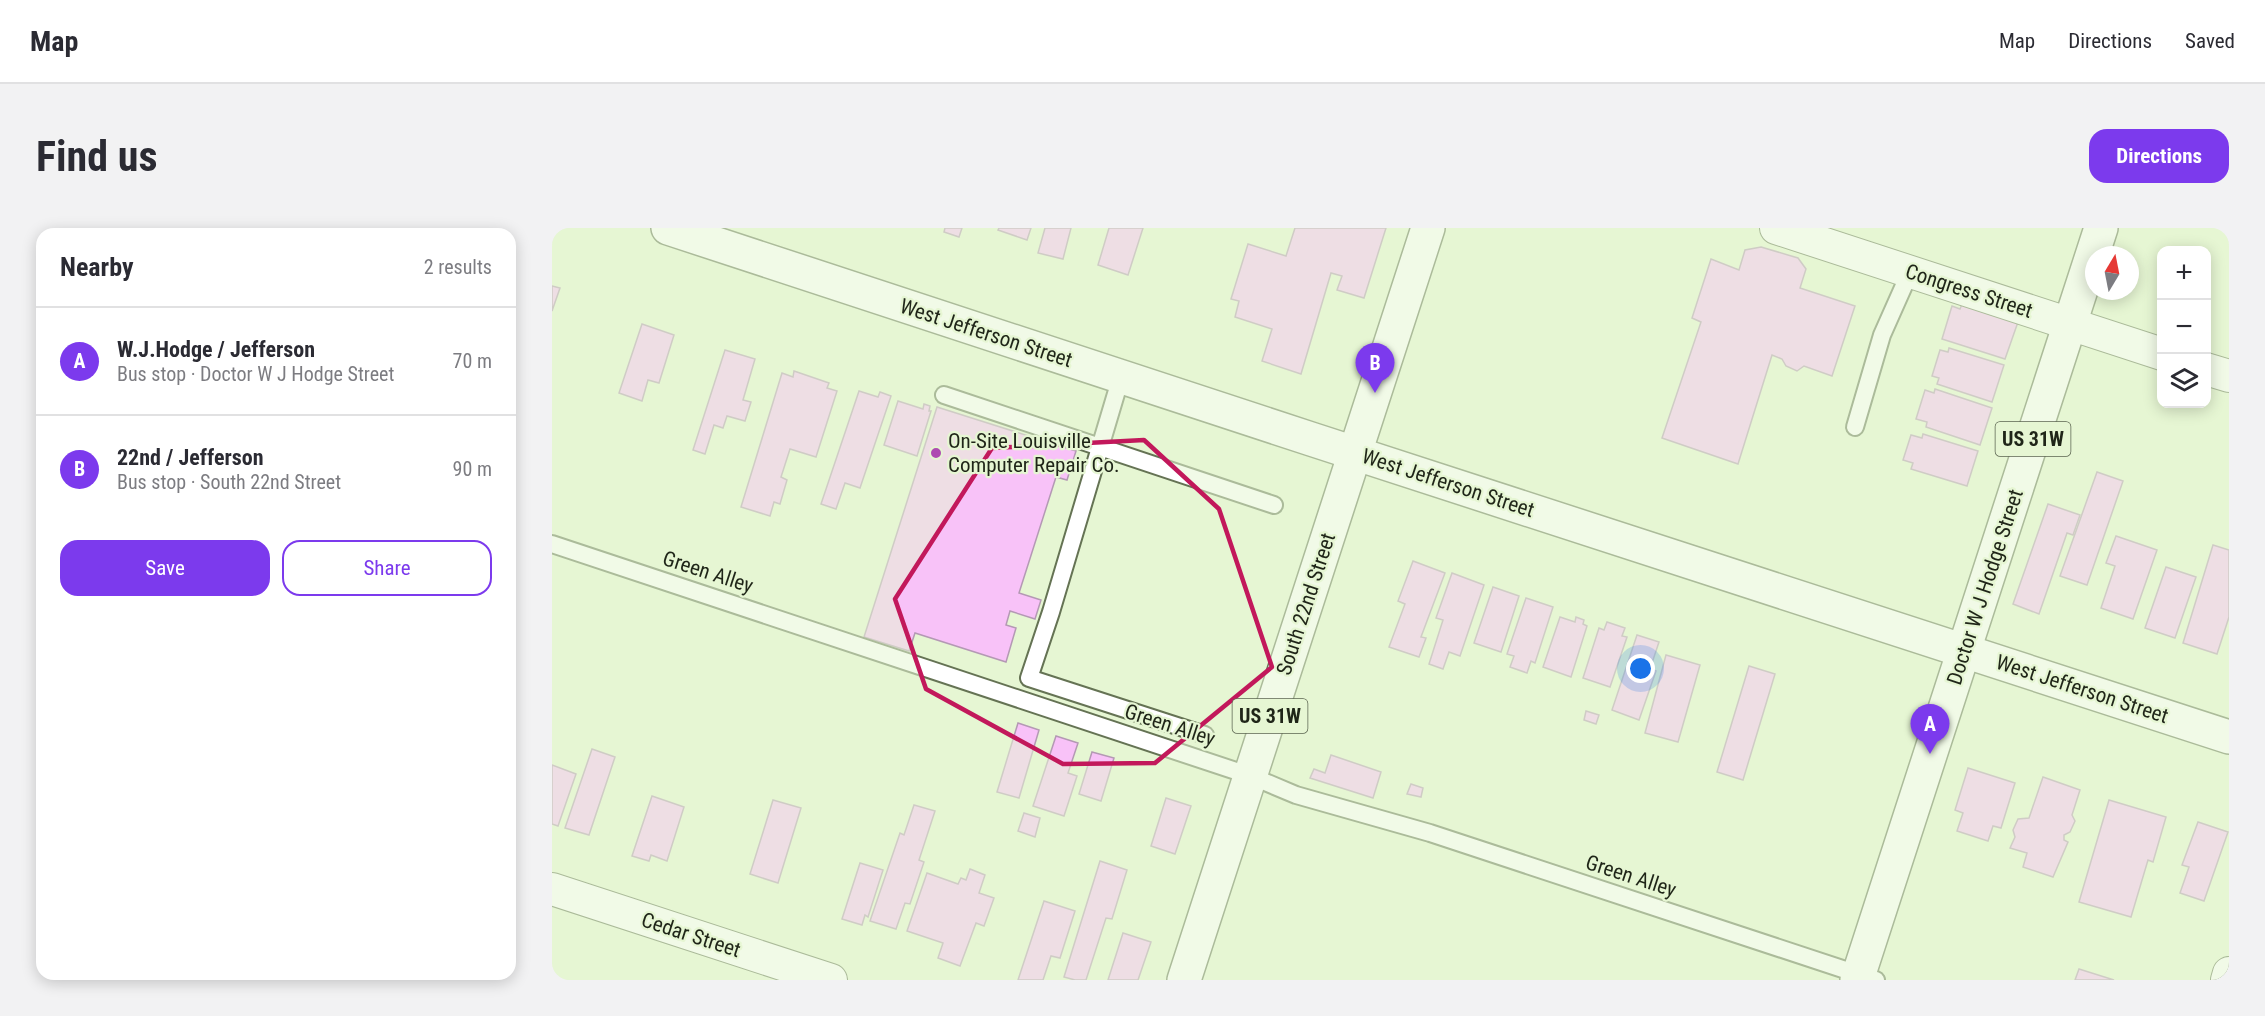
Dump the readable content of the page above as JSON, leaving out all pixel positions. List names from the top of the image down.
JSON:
{
  "streets": {
    "street": [
      "Congress Street",
      "West Jefferson Street",
      "US 31W",
      "Doctor W J Hodge Street",
      "South 22nd Street",
      "Cedar Street"
    ],
    "lane": ["Green Alley"]
  },
  "crossings": [
    ["Congress Street", "Doctor W J Hodge Street"],
    ["West Jefferson Street", "Doctor W J Hodge Street"],
    ["West Jefferson Street", "South 22nd Street"],
    ["Green Alley", "Doctor W J Hodge Street"],
    ["Green Alley", "South 22nd Street"]
  ],
  "places": ["On-Site Louisville Computer Repair Co."],
  "north": "top",
  "page": {
    "header": "Map",
    "nav": ["Map", "Directions", "Saved"],
    "buttons": [
      "Directions",
      ["Save", "Share"]
    ],
    "title": "Find us",
    "heading": ["Nearby", "2 results"],
    "map_buttons": ["+", "−"],
    "list": [
      {
        "mark": "A",
        "name": "W.J.Hodge / Jefferson",
        "note": "Bus stop · Doctor W J Hodge Street",
        "value": "70 m"
      },
      {
        "mark": "B",
        "name": "22nd / Jefferson",
        "note": "Bus stop · South 22nd Street",
        "value": "90 m"
      }
    ],
    "pins": ["B", "A"]
  }
}
